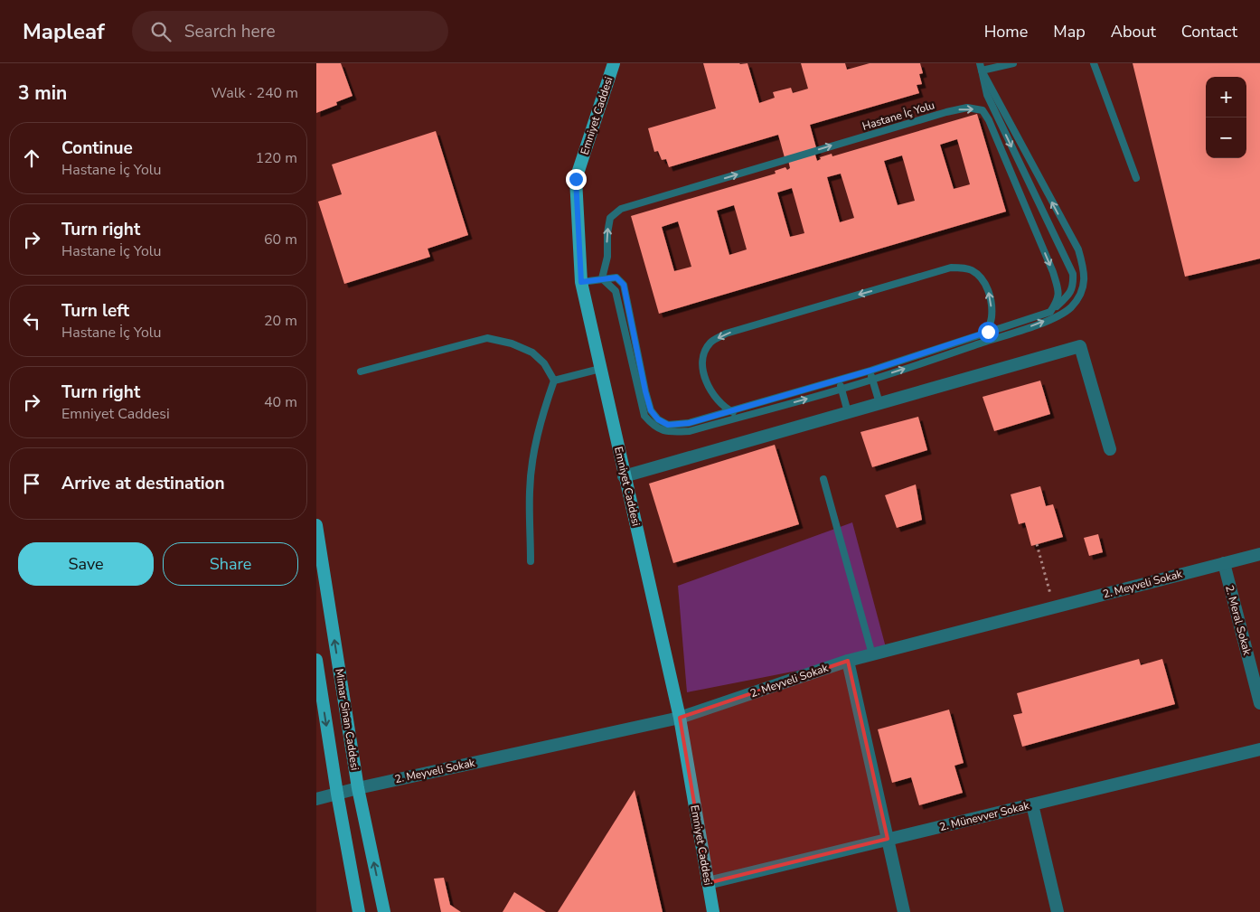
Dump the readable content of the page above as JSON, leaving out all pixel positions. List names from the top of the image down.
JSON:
{
  "streets": {
    "main road": ["Emniyet Caddesi", "Mimar Sinan Caddesi"],
    "street": ["2. Meyveli Sokak", "2. Meral Sokak", "2. Münevver Sokak"],
    "lane": ["Hastane İç Yolu"]
  },
  "crossings": [
    ["Emniyet Caddesi", "2. Meyveli Sokak"],
    ["Emniyet Caddesi", "2. Münevver Sokak"],
    ["2. Meyveli Sokak", "2. Meral Sokak"],
    ["2. Meyveli Sokak", "Mimar Sinan Caddesi"]
  ],
  "page": {
    "header": "Mapleaf",
    "search": "Search here",
    "nav": [
      "Home",
      "Map",
      "About",
      "Contact"
    ],
    "heading": ["3 min", "Walk · 240 m"],
    "map_buttons": ["+", "−"],
    "list": [
      ["Continue", "Hastane İç Yolu", "120 m"],
      ["Turn right", "Hastane İç Yolu", "60 m"],
      ["Turn left", "Hastane İç Yolu", "20 m"],
      ["Turn right", "Emniyet Caddesi", "40 m"],
      "Arrive at destination"
    ],
    "buttons": ["Save", "Share"]
  }
}
